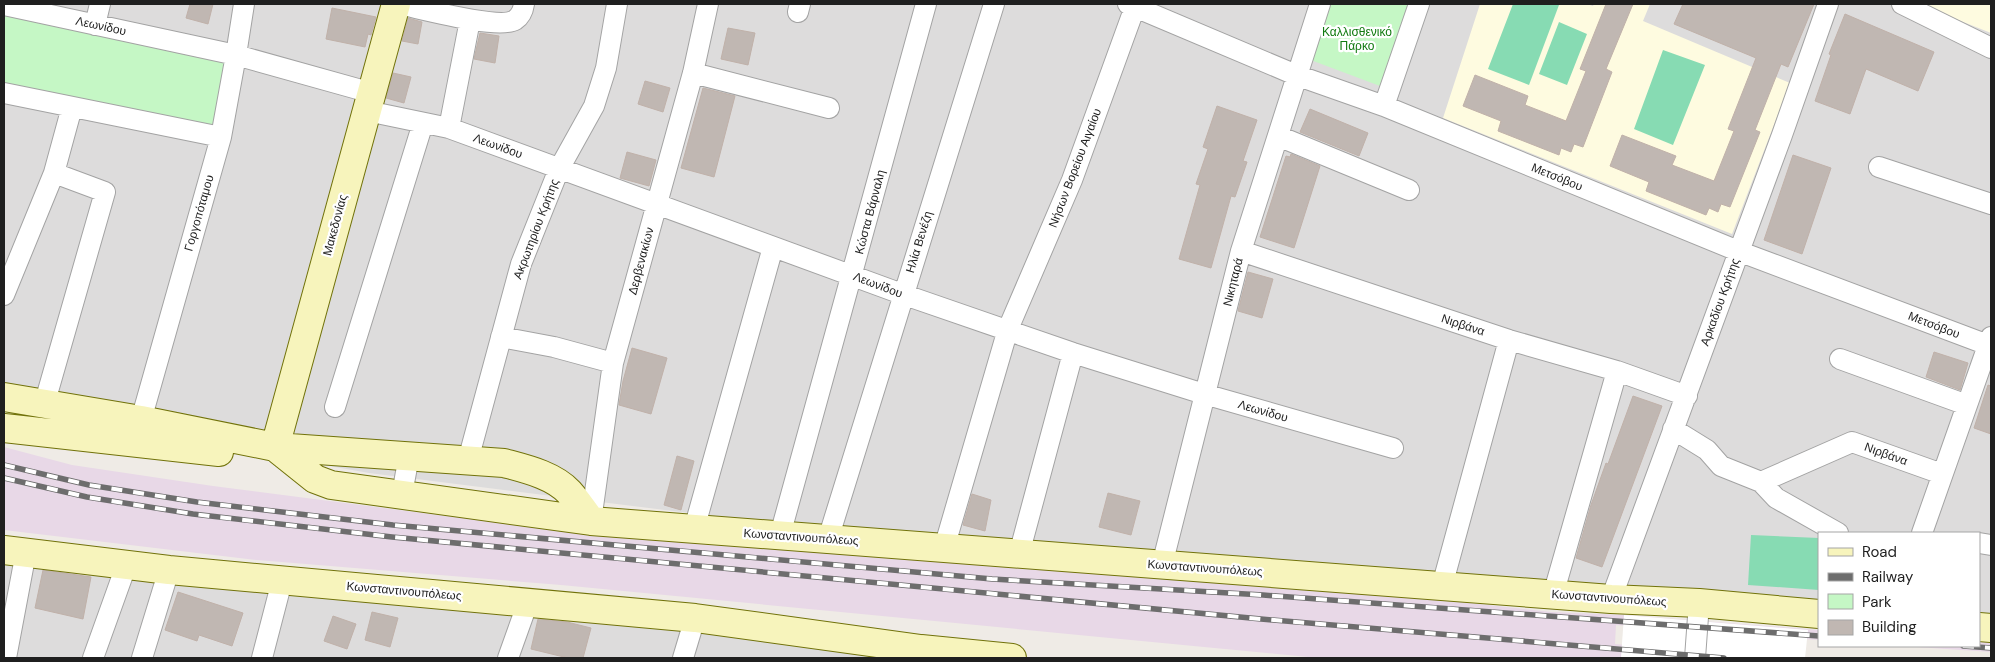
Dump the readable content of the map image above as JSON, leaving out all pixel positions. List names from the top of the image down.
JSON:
{
  "streets": {
    "street": [
      "Λεωνίδου",
      "Νήσων Βορείου Αιγαίου",
      "Μετσόβου",
      "Κώστα Βάρναλη",
      "Γοργοπόταμου",
      "Μακεδονίας",
      "Ακρωτηρίου Κρήτης",
      "Ηλία Βενέζη",
      "Δερβενακίων",
      "Νικηταρά",
      "Αρκαδίου Κρήτης",
      "Νιρβάνα",
      "Κωνσταντινουπόλεως"
    ]
  },
  "crossings": [
    ["Λεωνίδου", "Νήσων Βορείου Αιγαίου"],
    ["Λεωνίδου", "Κώστα Βάρναλη"],
    ["Λεωνίδου", "Γοργοπόταμου"],
    ["Λεωνίδου", "Μακεδονίας"],
    ["Λεωνίδου", "Ακρωτηρίου Κρήτης"],
    ["Λεωνίδου", "Ηλία Βενέζη"],
    ["Λεωνίδου", "Δερβενακίων"],
    ["Λεωνίδου", "Νικηταρά"],
    ["Νήσων Βορείου Αιγαίου", "Μετσόβου"],
    ["Νήσων Βορείου Αιγαίου", "Κωνσταντινουπόλεως"],
    ["Μετσόβου", "Νικηταρά"],
    ["Μετσόβου", "Αρκαδίου Κρήτης"],
    ["Κώστα Βάρναλη", "Κωνσταντινουπόλεως"],
    ["Γοργοπόταμου", "Κωνσταντινουπόλεως"],
    ["Μακεδονίας", "Κωνσταντινουπόλεως"],
    ["Ακρωτηρίου Κρήτης", "Κωνσταντινουπόλεως"],
    ["Ηλία Βενέζη", "Κωνσταντινουπόλεως"],
    ["Δερβενακίων", "Κωνσταντινουπόλεως"],
    ["Νικηταρά", "Νιρβάνα"],
    ["Νικηταρά", "Κωνσταντινουπόλεως"],
    ["Αρκαδίου Κρήτης", "Νιρβάνα"],
    ["Αρκαδίου Κρήτης", "Κωνσταντινουπόλεως"]
  ],
  "parks": ["Καλλισθενικό Πάρκο"],
  "legend": [
    "Road",
    "Railway",
    "Park",
    "Building"
  ]
}
